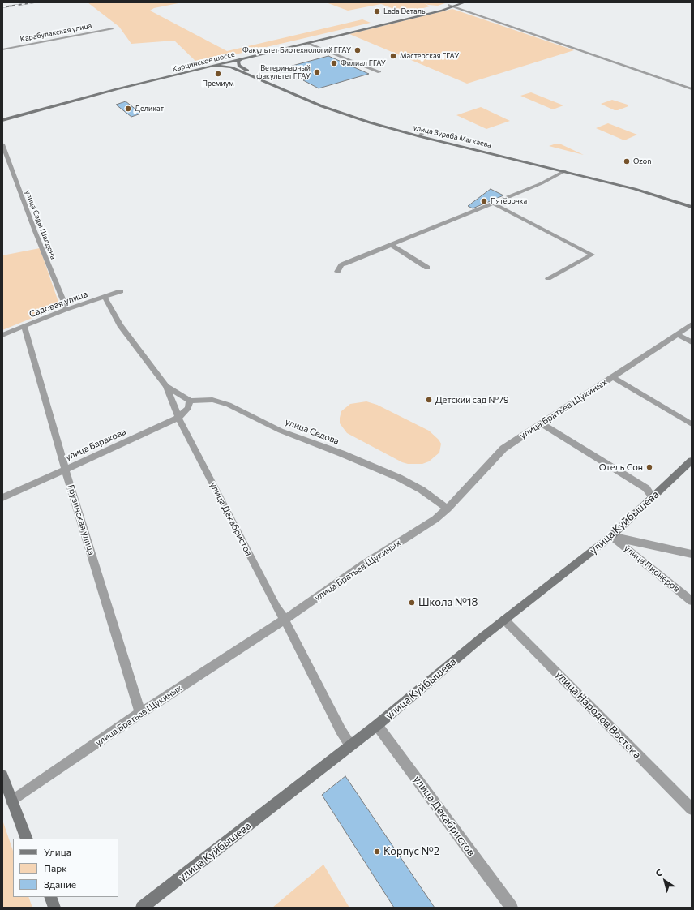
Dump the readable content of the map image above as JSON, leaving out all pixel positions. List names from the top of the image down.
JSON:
{
  "streets": {
    "main road": ["Карцинское шоссе", "улица Зураба Магкаева", "улица Куйбышева"],
    "street": [
      "Карабулакская улица",
      "улица Сады Шалдона",
      "Садовая улица",
      "улица Братьев Щукиных",
      "улица Седова",
      "улица Баракова",
      "улица Декабристов",
      "Грузинская улица",
      "улица Пионеров",
      "улица Народов Востока"
    ]
  },
  "crossings": [
    ["Карцинское шоссе", "улица Зураба Магкаева"],
    ["улица Сады Шалдона", "Садовая улица"],
    ["Садовая улица", "улица Декабристов"],
    ["Садовая улица", "Грузинская улица"],
    ["улица Братьев Щукиных", "улица Седова"],
    ["улица Братьев Щукиных", "улица Декабристов"],
    ["улица Братьев Щукиных", "Грузинская улица"],
    ["улица Седова", "улица Баракова"],
    ["улица Баракова", "улица Декабристов"],
    ["улица Баракова", "Грузинская улица"],
    ["улица Декабристов", "улица Куйбышева"],
    ["улица Куйбышева", "улица Пионеров"],
    ["улица Куйбышева", "улица Народов Востока"]
  ],
  "places": [
    "Lada Dеталь",
    "Факультет Биотехнологий ГГАУ",
    "Мастерская ГГАУ",
    "Филиал ГГАУ",
    "Ветеринарный факультет ГГАУ",
    "Премиум",
    "Деликат",
    "Ozon",
    "Пятёрочка",
    "Детский сад №79",
    "Отель Сон",
    "Школа №18",
    "Корпус №2"
  ],
  "legend": ["Улица", "Парк", "Здание"],
  "north": "top left"
}
